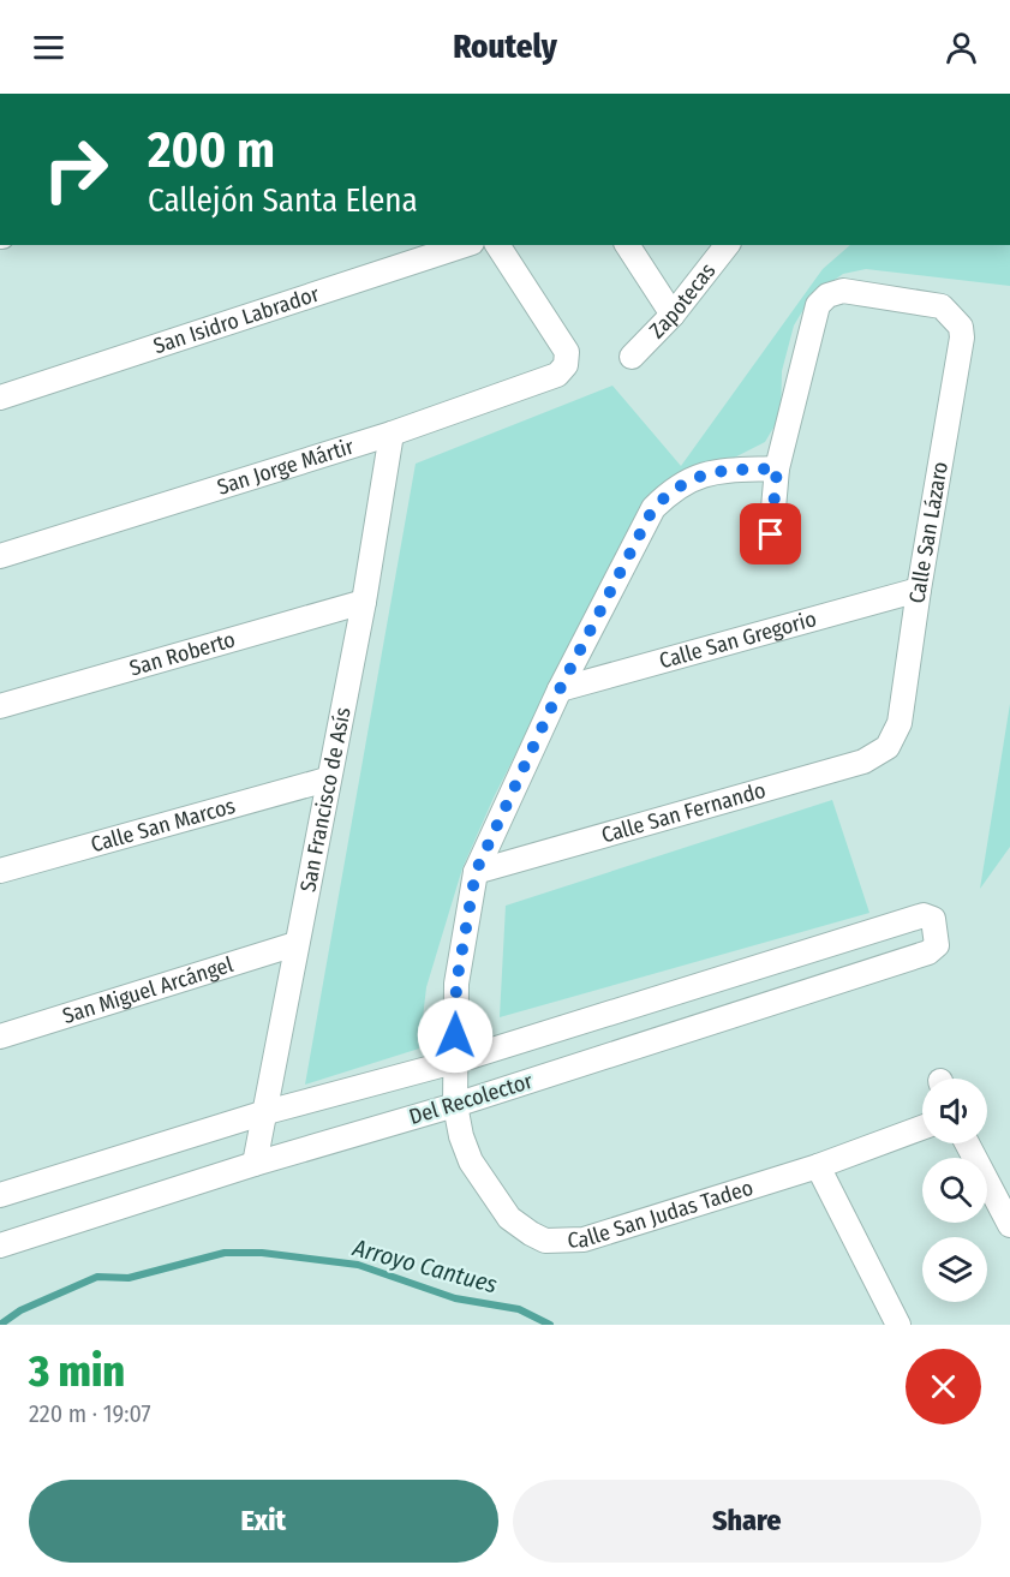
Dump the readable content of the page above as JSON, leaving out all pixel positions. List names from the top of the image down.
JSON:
{
  "streets": {
    "street": [
      "Zapotecas",
      "San Isidro Labrador",
      "San Jorge Mártir",
      "Calle San Lázaro",
      "Calle San Gregorio",
      "San Roberto",
      "San Francisco de Asís",
      "Calle San Fernando",
      "Calle San Marcos",
      "San Miguel Arcángel",
      "Del Recolector",
      "Calle San Judas Tadeo"
    ]
  },
  "crossings": [
    ["San Jorge Mártir", "San Francisco de Asís"],
    ["Calle San Lázaro", "Calle San Gregorio"],
    ["Calle San Lázaro", "Calle San Fernando"],
    ["Calle San Lázaro", "Calle San Judas Tadeo"],
    ["Calle San Gregorio", "Calle San Judas Tadeo"],
    ["San Roberto", "San Francisco de Asís"],
    ["San Francisco de Asís", "Calle San Marcos"],
    ["San Francisco de Asís", "San Miguel Arcángel"],
    ["San Francisco de Asís", "Del Recolector"],
    ["Calle San Fernando", "Calle San Judas Tadeo"],
    ["Del Recolector", "Calle San Judas Tadeo"]
  ],
  "water": ["Arroyo Cantues"],
  "page": {
    "header": "Routely",
    "turn": ["200 m", "Callejón Santa Elena"],
    "heading": ["3 min", "220 m · 19:07"],
    "buttons": ["Exit", "Share"]
  }
}
